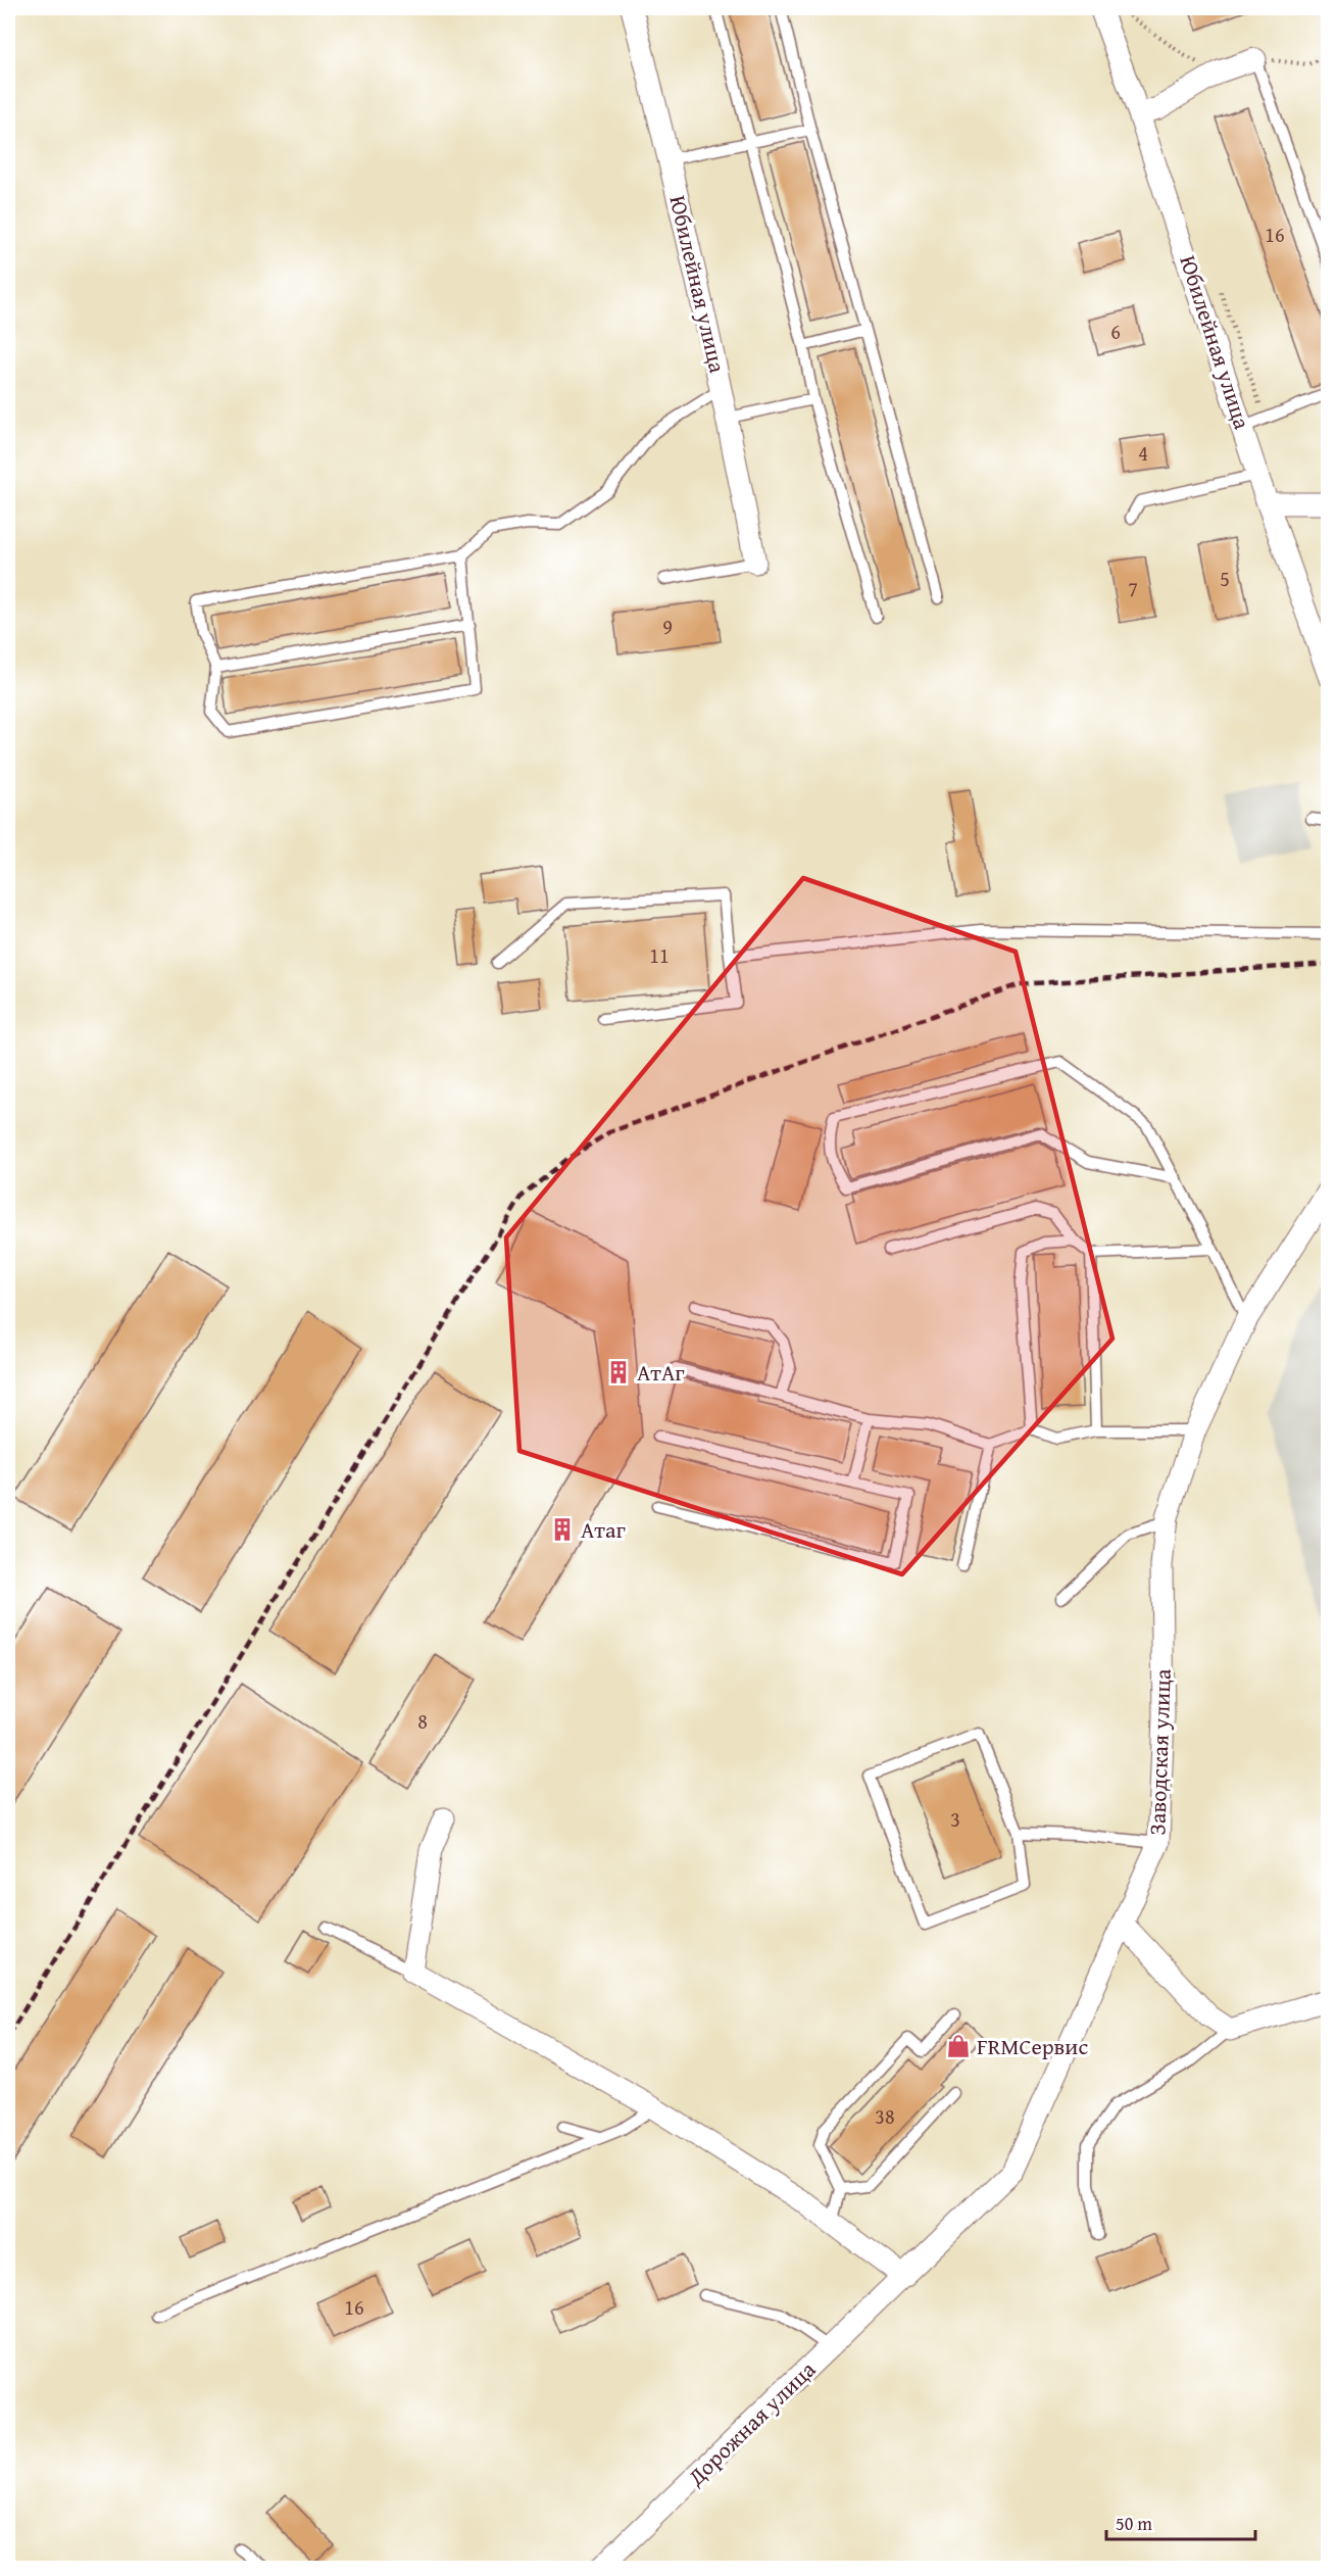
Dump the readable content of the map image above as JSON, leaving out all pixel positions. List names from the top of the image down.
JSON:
{
  "streets": {
    "street": ["Юбилейная улица", "Заводская улица", "Дорожная улица"]
  },
  "crossings": [
    ["Заводская улица", "Дорожная улица"]
  ],
  "places": {
    "building": ["АтАг", "Атаг"],
    "shop": ["FRMСервис"]
  },
  "house_numbers": [
    "16",
    "6",
    "4",
    "5",
    "7",
    "9",
    "11",
    "8",
    "3",
    "38",
    "16"
  ],
  "scale_bar": "50 m"
}
